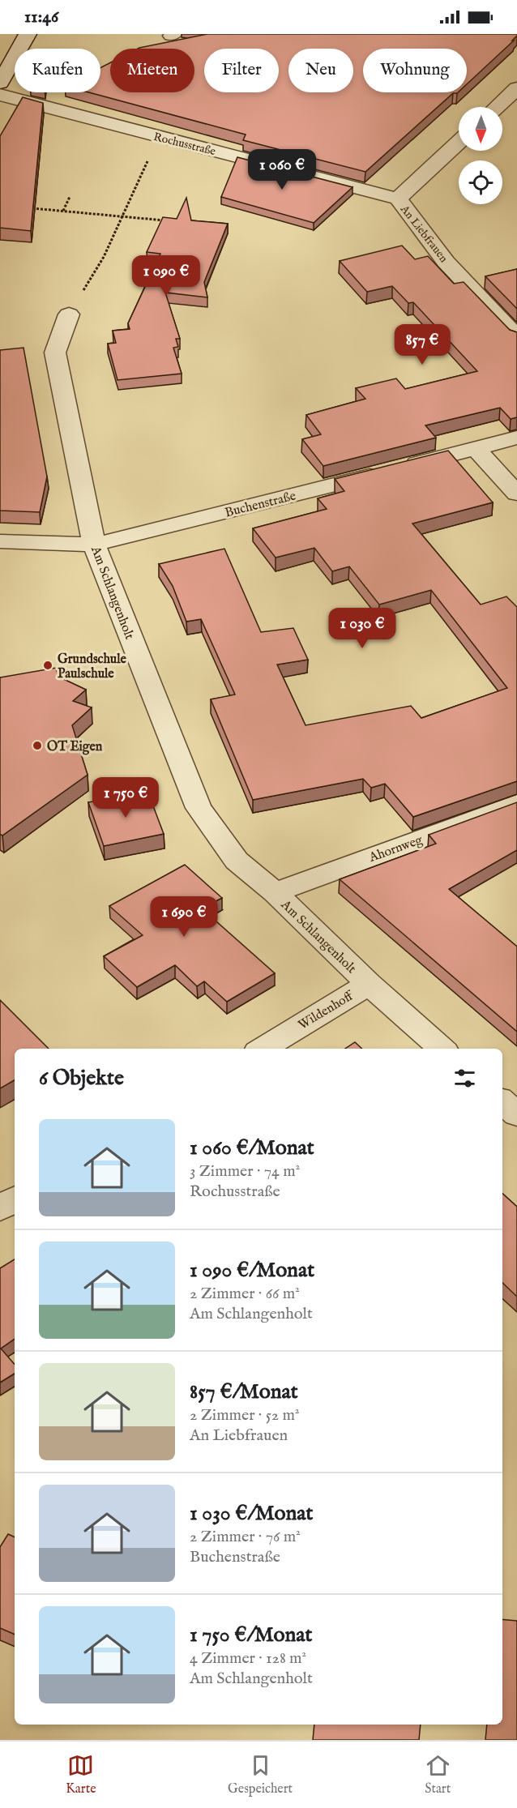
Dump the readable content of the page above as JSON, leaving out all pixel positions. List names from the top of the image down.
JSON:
{
  "streets": {
    "street": [
      "Rochusstraße",
      "An Liebfrauen",
      "Buchenstraße",
      "Am Schlangenholt",
      "Ahornweg",
      "Wildenhoff"
    ]
  },
  "crossings": [
    ["Rochusstraße", "An Liebfrauen"],
    ["Buchenstraße", "Am Schlangenholt"],
    ["Am Schlangenholt", "Ahornweg"],
    ["Am Schlangenholt", "Wildenhoff"]
  ],
  "places": ["Grundschule Paulschule", "OT Eigen"],
  "north": "bottom",
  "page": {
    "status": "11:46",
    "chip": [
      "Kaufen",
      "Mieten",
      "Filter",
      "Neu",
      "Wohnung"
    ],
    "price": [
      "1 060 €",
      "1 090 €",
      "857 €",
      "1 030 €",
      "1 750 €",
      "1 690 €"
    ],
    "heading": "6 Objekte",
    "list": [
      {
        "name": "1 060 €/Monat",
        "note": "3 Zimmer · 74 m² · Rochusstraße"
      },
      {
        "name": "1 090 €/Monat",
        "note": "2 Zimmer · 66 m² · Am Schlangenholt"
      },
      {
        "name": "857 €/Monat",
        "note": "2 Zimmer · 52 m² · An Liebfrauen"
      },
      {
        "name": "1 030 €/Monat",
        "note": "2 Zimmer · 76 m² · Buchenstraße"
      },
      {
        "name": "1 750 €/Monat",
        "note": "4 Zimmer · 128 m² · Am Schlangenholt"
      }
    ],
    "tabs": ["Karte", "Gespeichert", "Start"]
  }
}
